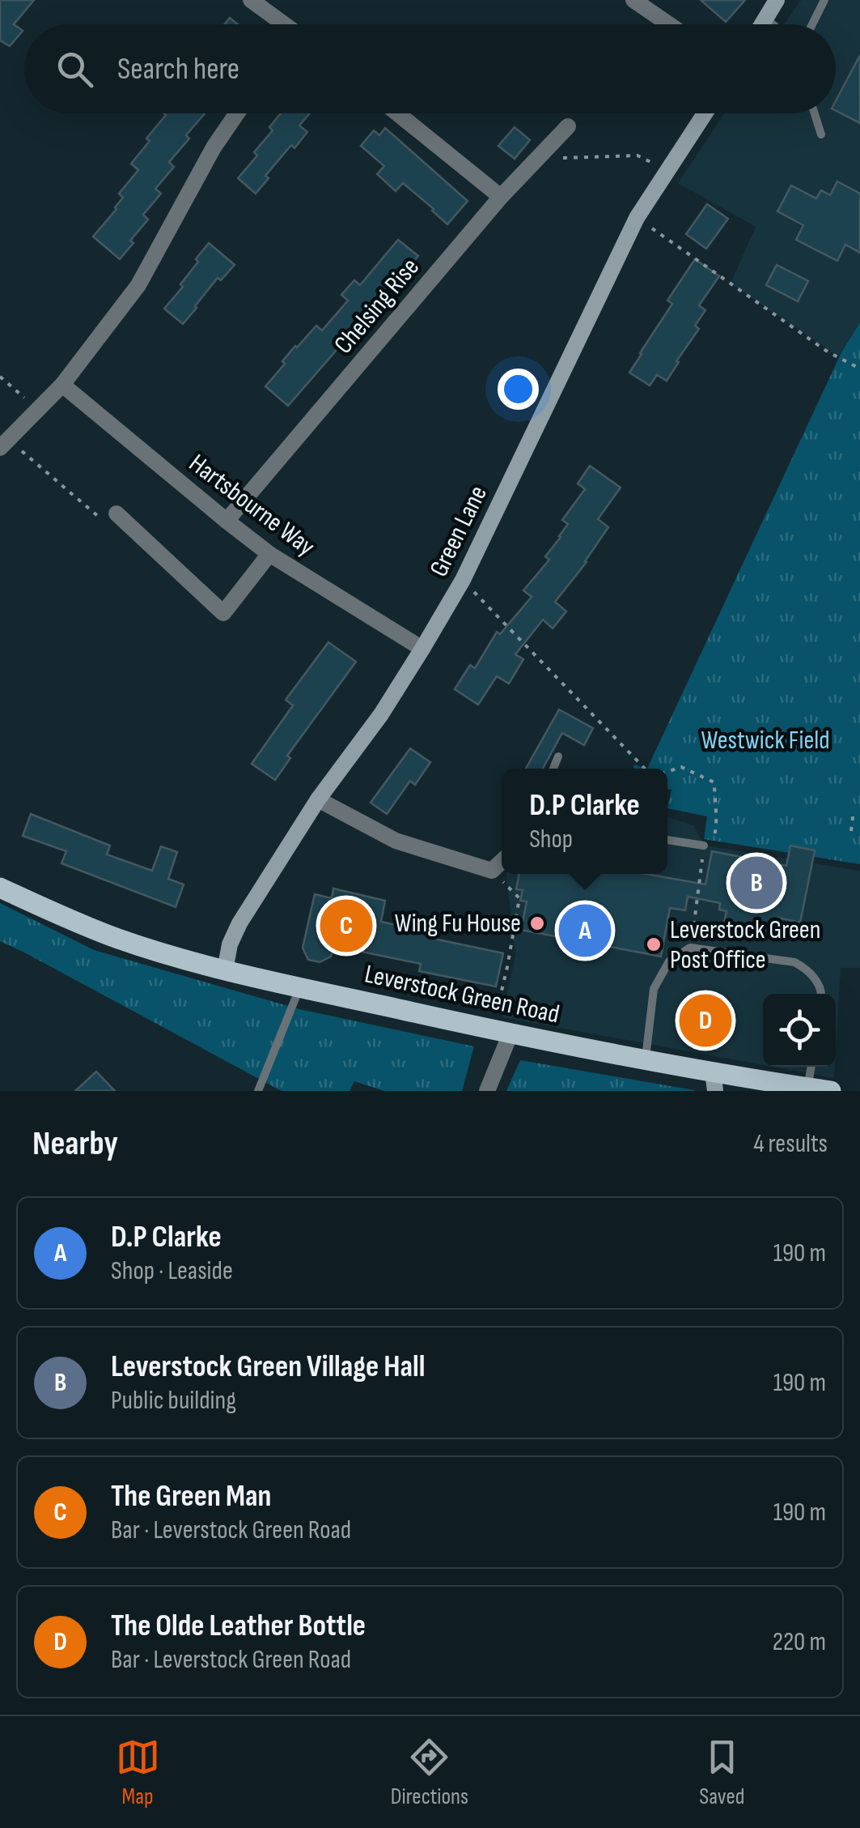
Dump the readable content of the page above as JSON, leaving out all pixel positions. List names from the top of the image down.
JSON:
{
  "streets": {
    "main road": ["Leverstock Green Road"],
    "street": ["Chelsing Rise", "Hartsbourne Way", "Green Lane"]
  },
  "crossings": [
    ["Chelsing Rise", "Hartsbourne Way"],
    ["Hartsbourne Way", "Green Lane"],
    ["Green Lane", "Leverstock Green Road"]
  ],
  "parks": ["Westwick Field"],
  "places": ["Wing Fu House", "Leverstock Green Post Office"],
  "page": {
    "search": "Search here",
    "popup": ["D.P Clarke", "Shop"],
    "pins": [
      "B",
      "C",
      "A",
      "D"
    ],
    "heading": ["Nearby", "4 results"],
    "list": [
      {
        "mark": "A",
        "name": "D.P Clarke",
        "note": "Shop · Leaside",
        "value": "190 m"
      },
      {
        "mark": "B",
        "name": "Leverstock Green Village Hall",
        "note": "Public building",
        "value": "190 m"
      },
      {
        "mark": "C",
        "name": "The Green Man",
        "note": "Bar · Leverstock Green Road",
        "value": "190 m"
      },
      {
        "mark": "D",
        "name": "The Olde Leather Bottle",
        "note": "Bar · Leverstock Green Road",
        "value": "220 m"
      }
    ],
    "nav": ["Map", "Directions", "Saved"]
  }
}
